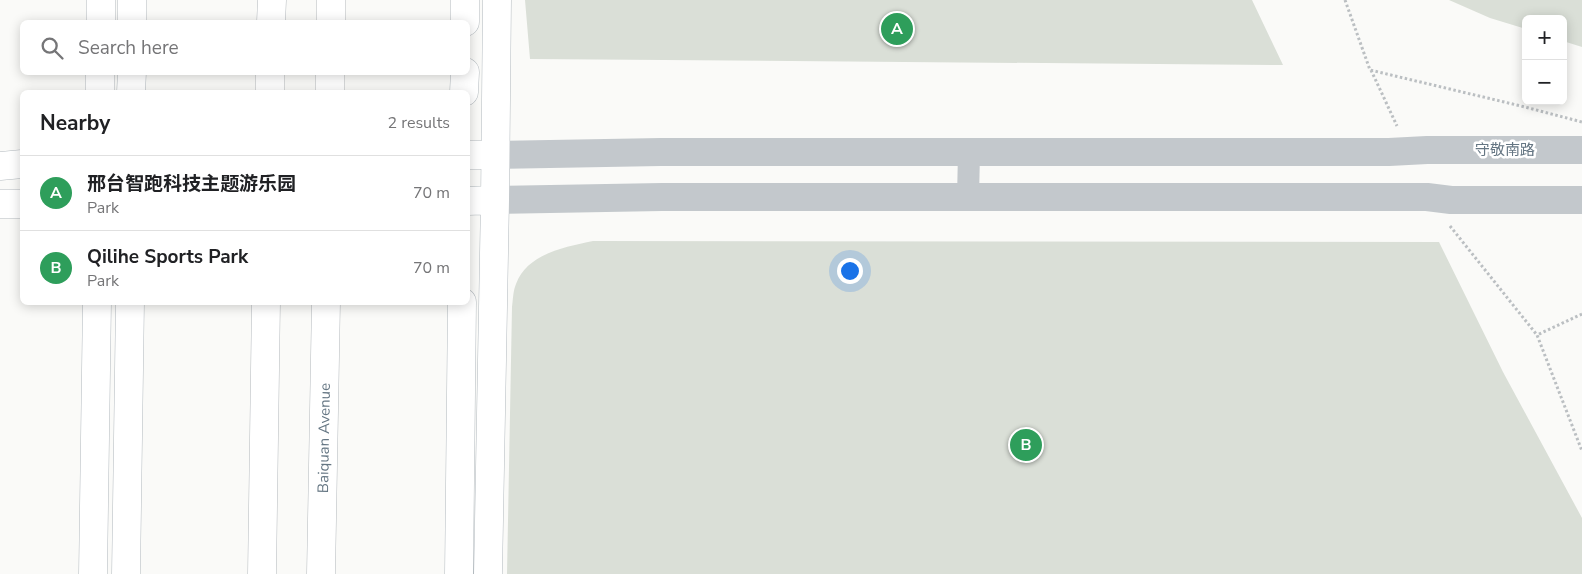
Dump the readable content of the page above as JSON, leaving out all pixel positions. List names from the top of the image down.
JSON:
{
  "streets": {
    "main road": ["Baiquan Avenue"],
    "street": ["守敬南路"]
  },
  "page": {
    "pins": ["A", "B"],
    "map_buttons": ["+", "−"],
    "search": "Search here",
    "heading": ["Nearby", "2 results"],
    "list": [
      {
        "mark": "A",
        "name": "邢台智跑科技主题游乐园",
        "note": "Park",
        "value": "70 m"
      },
      {
        "mark": "B",
        "name": "Qilihe Sports Park",
        "note": "Park",
        "value": "70 m"
      }
    ]
  }
}
